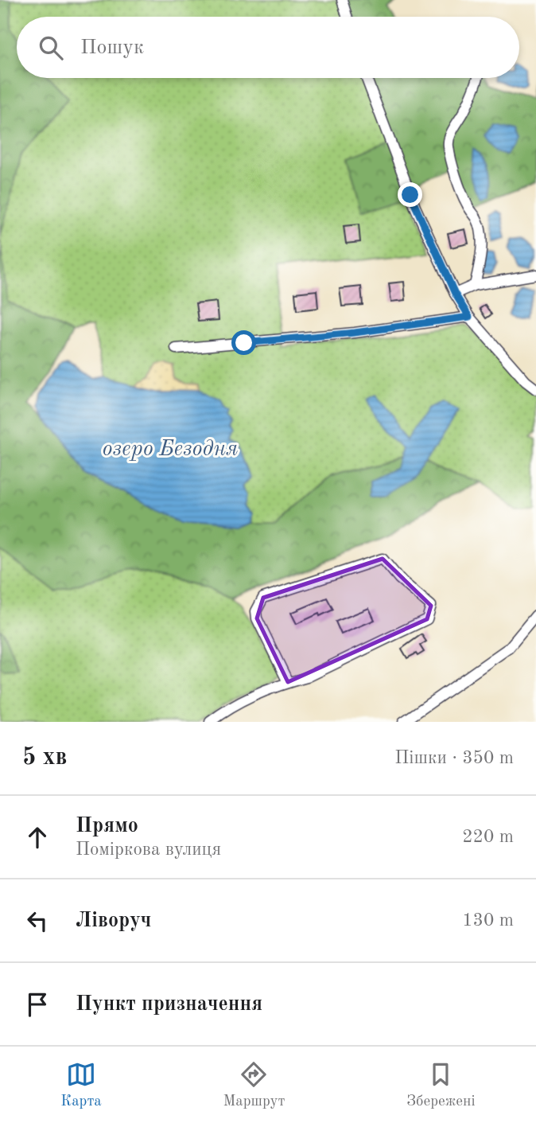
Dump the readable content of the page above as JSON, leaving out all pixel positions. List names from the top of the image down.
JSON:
{
  "water": ["озеро Безодня"],
  "page": {
    "search": "Пошук",
    "heading": ["5 хв", "Пішки · 350 m"],
    "list": [
      ["Прямо", "Поміркова вулиця", "220 m"],
      ["Ліворуч", "130 m"],
      "Пункт призначення"
    ],
    "nav": ["Карта", "Маршрут", "Збережені"]
  }
}
